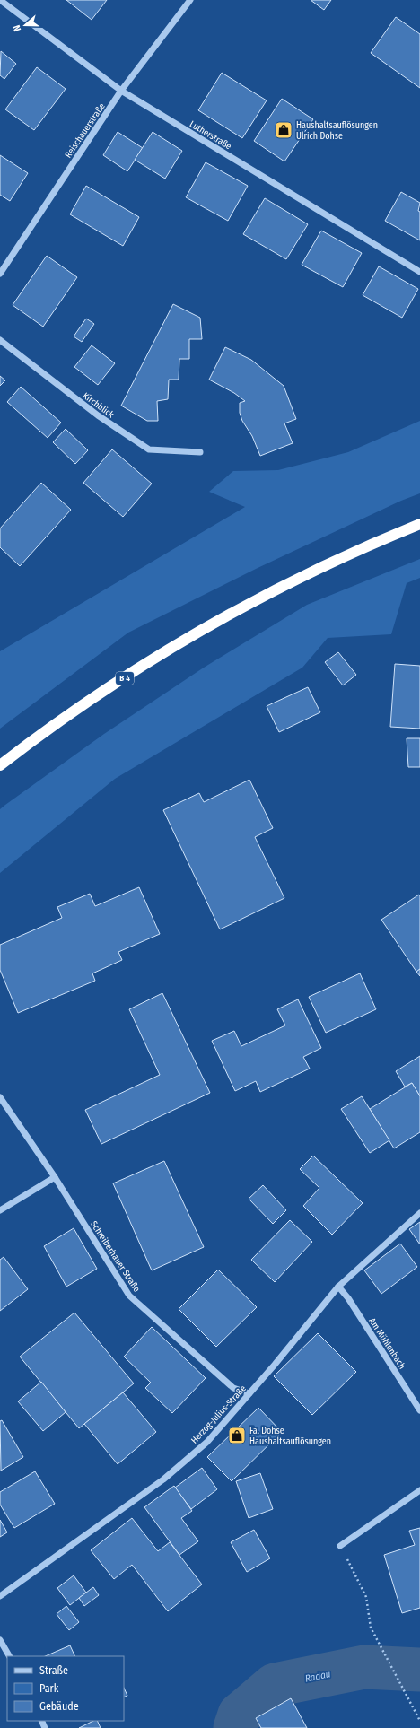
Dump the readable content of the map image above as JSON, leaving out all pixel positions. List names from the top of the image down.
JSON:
{
  "streets": {
    "highway": ["B 4"],
    "street": [
      "Reischauerstraße",
      "Lutherstraße",
      "Kirchblick",
      "Schreiberhauer Straße",
      "Am Mühlenbach",
      "Herzog-Julius-Straße"
    ]
  },
  "crossings": [
    ["Reischauerstraße", "Lutherstraße"],
    ["Schreiberhauer Straße", "Herzog-Julius-Straße"],
    ["Am Mühlenbach", "Herzog-Julius-Straße"]
  ],
  "water": ["Radau"],
  "places": {
    "shop": ["Haushaltsauflösungen Ulrich Dohse", "Fa. Dohse Haushaltsauflösungen"]
  },
  "legend": ["Straße", "Park", "Gebäude"],
  "north": "left"
}
